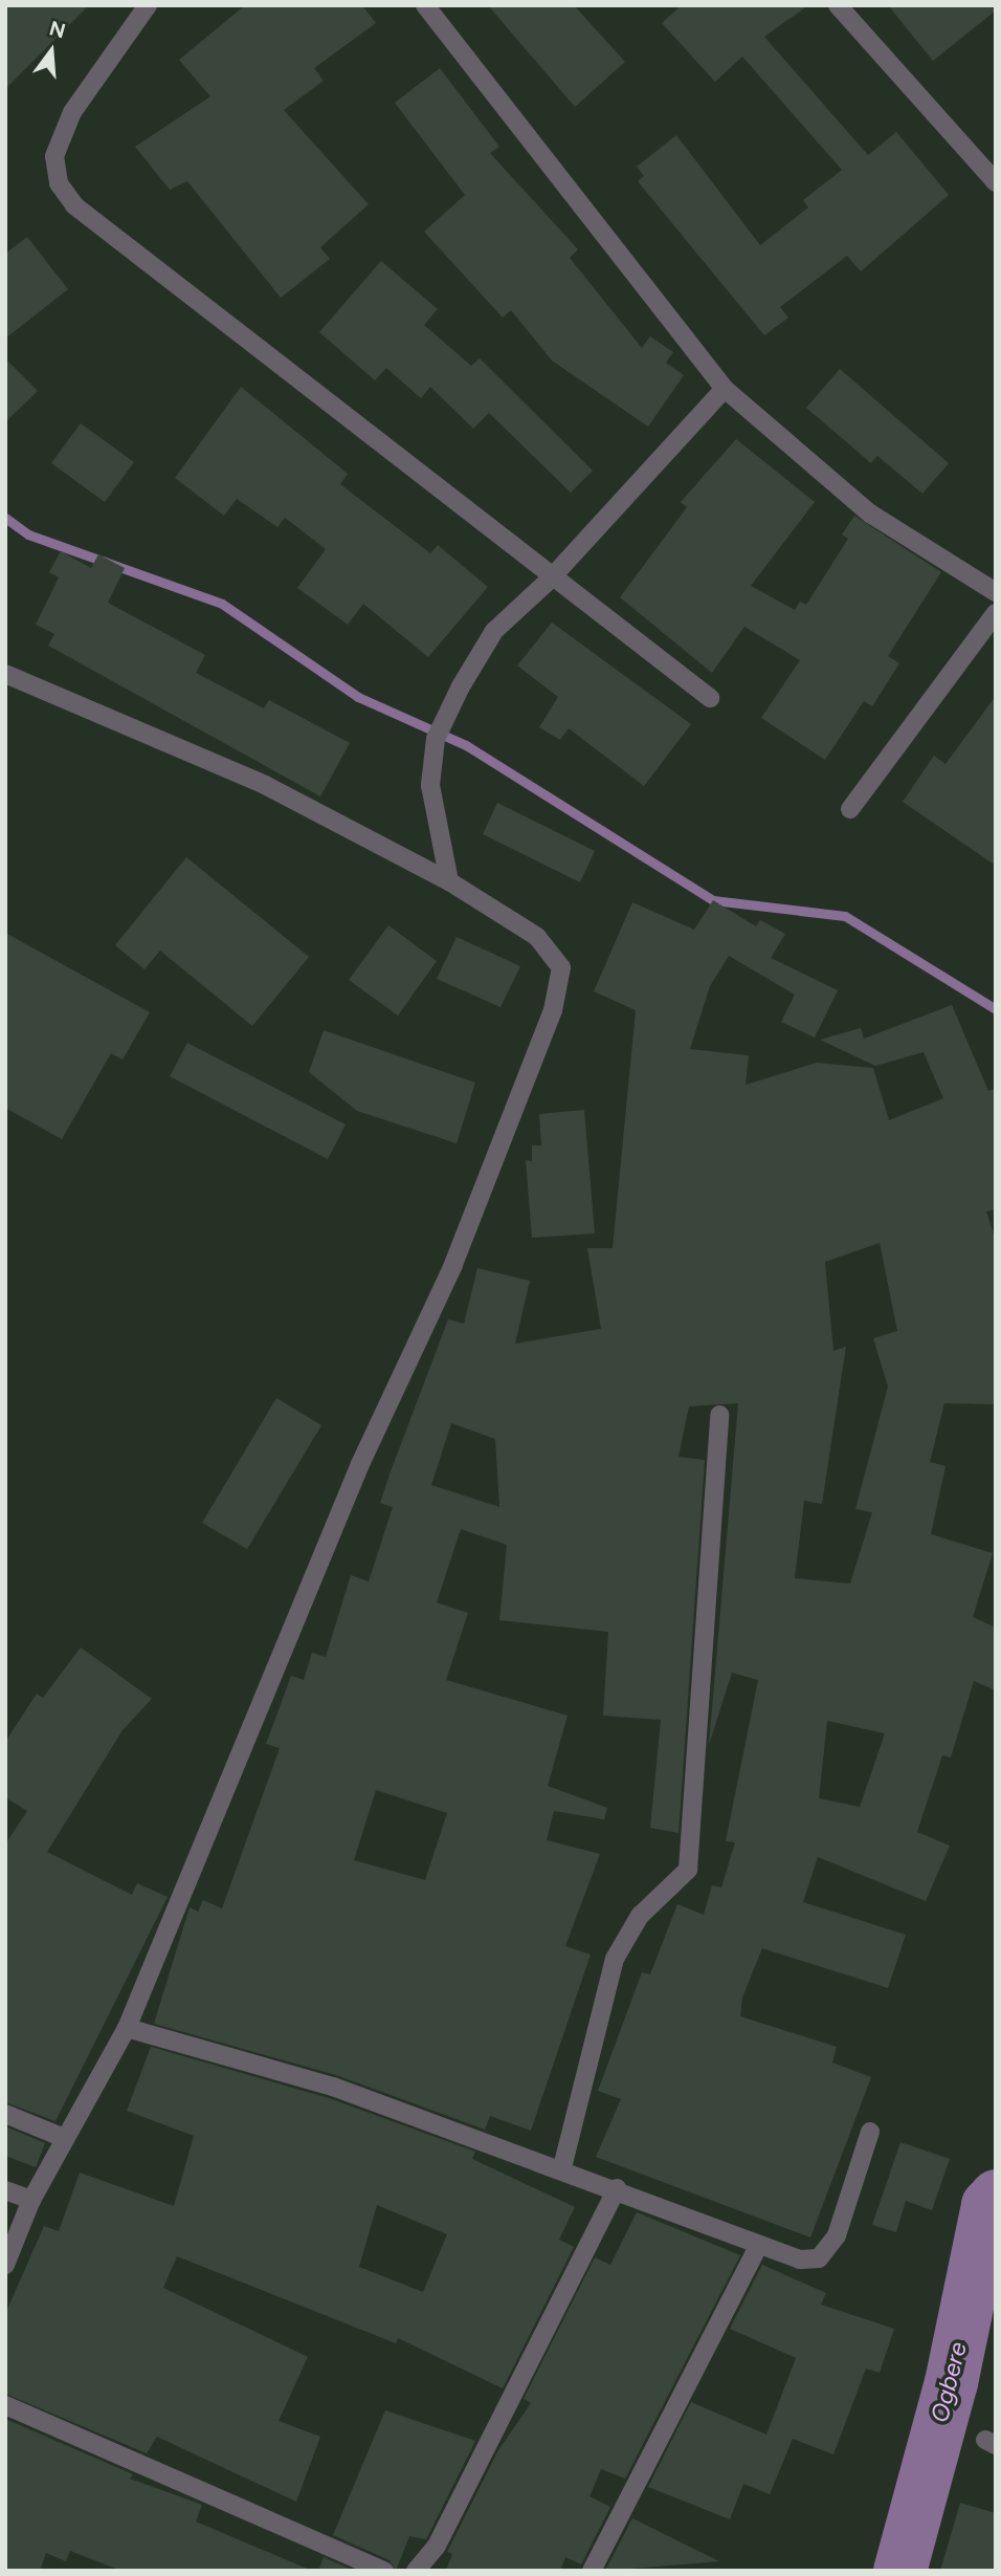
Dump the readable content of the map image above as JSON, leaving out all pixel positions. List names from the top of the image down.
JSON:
{
  "water": ["Ogbere"],
  "north": "top"
}
